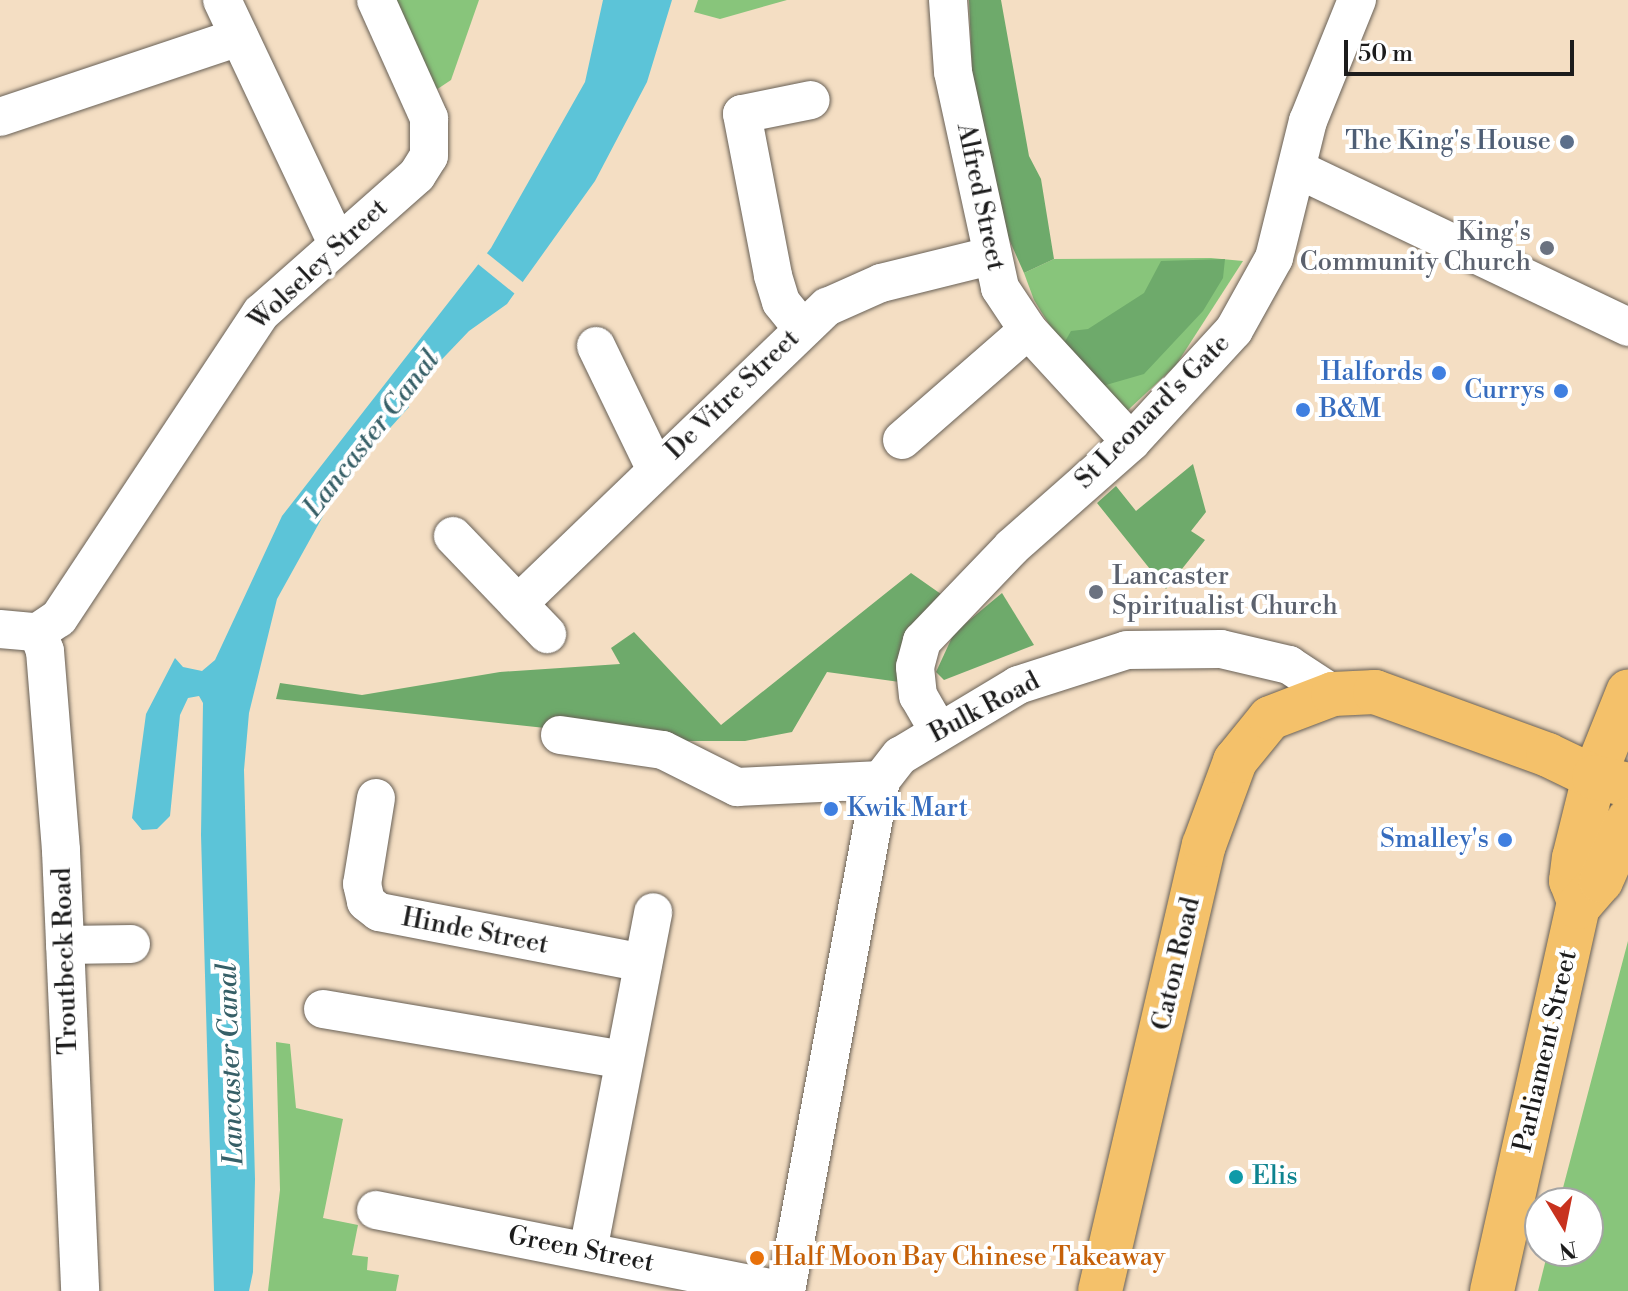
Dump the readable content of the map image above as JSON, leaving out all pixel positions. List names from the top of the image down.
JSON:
{
  "streets": {
    "main road": ["Caton Road", "Parliament Street"],
    "street": [
      "Alfred Street",
      "Wolseley Street",
      "De Vitre Street",
      "St Leonard's Gate",
      "Bulk Road",
      "Hinde Street",
      "Troutbeck Road",
      "Green Street"
    ]
  },
  "crossings": [
    ["Alfred Street", "De Vitre Street"],
    ["Alfred Street", "St Leonard's Gate"],
    ["Wolseley Street", "Troutbeck Road"],
    ["St Leonard's Gate", "Bulk Road"],
    ["Bulk Road", "Caton Road"]
  ],
  "water": ["Lancaster Canal"],
  "places": [
    "The King's House",
    "King's Community Church",
    "Halfords",
    "Currys",
    "B&M",
    "Lancaster Spiritualist Church",
    "Kwik Mart",
    "Smalley's",
    "Elis",
    "Half Moon Bay Chinese Takeaway"
  ],
  "scale_bar": "50 m",
  "north": "bottom"
}
